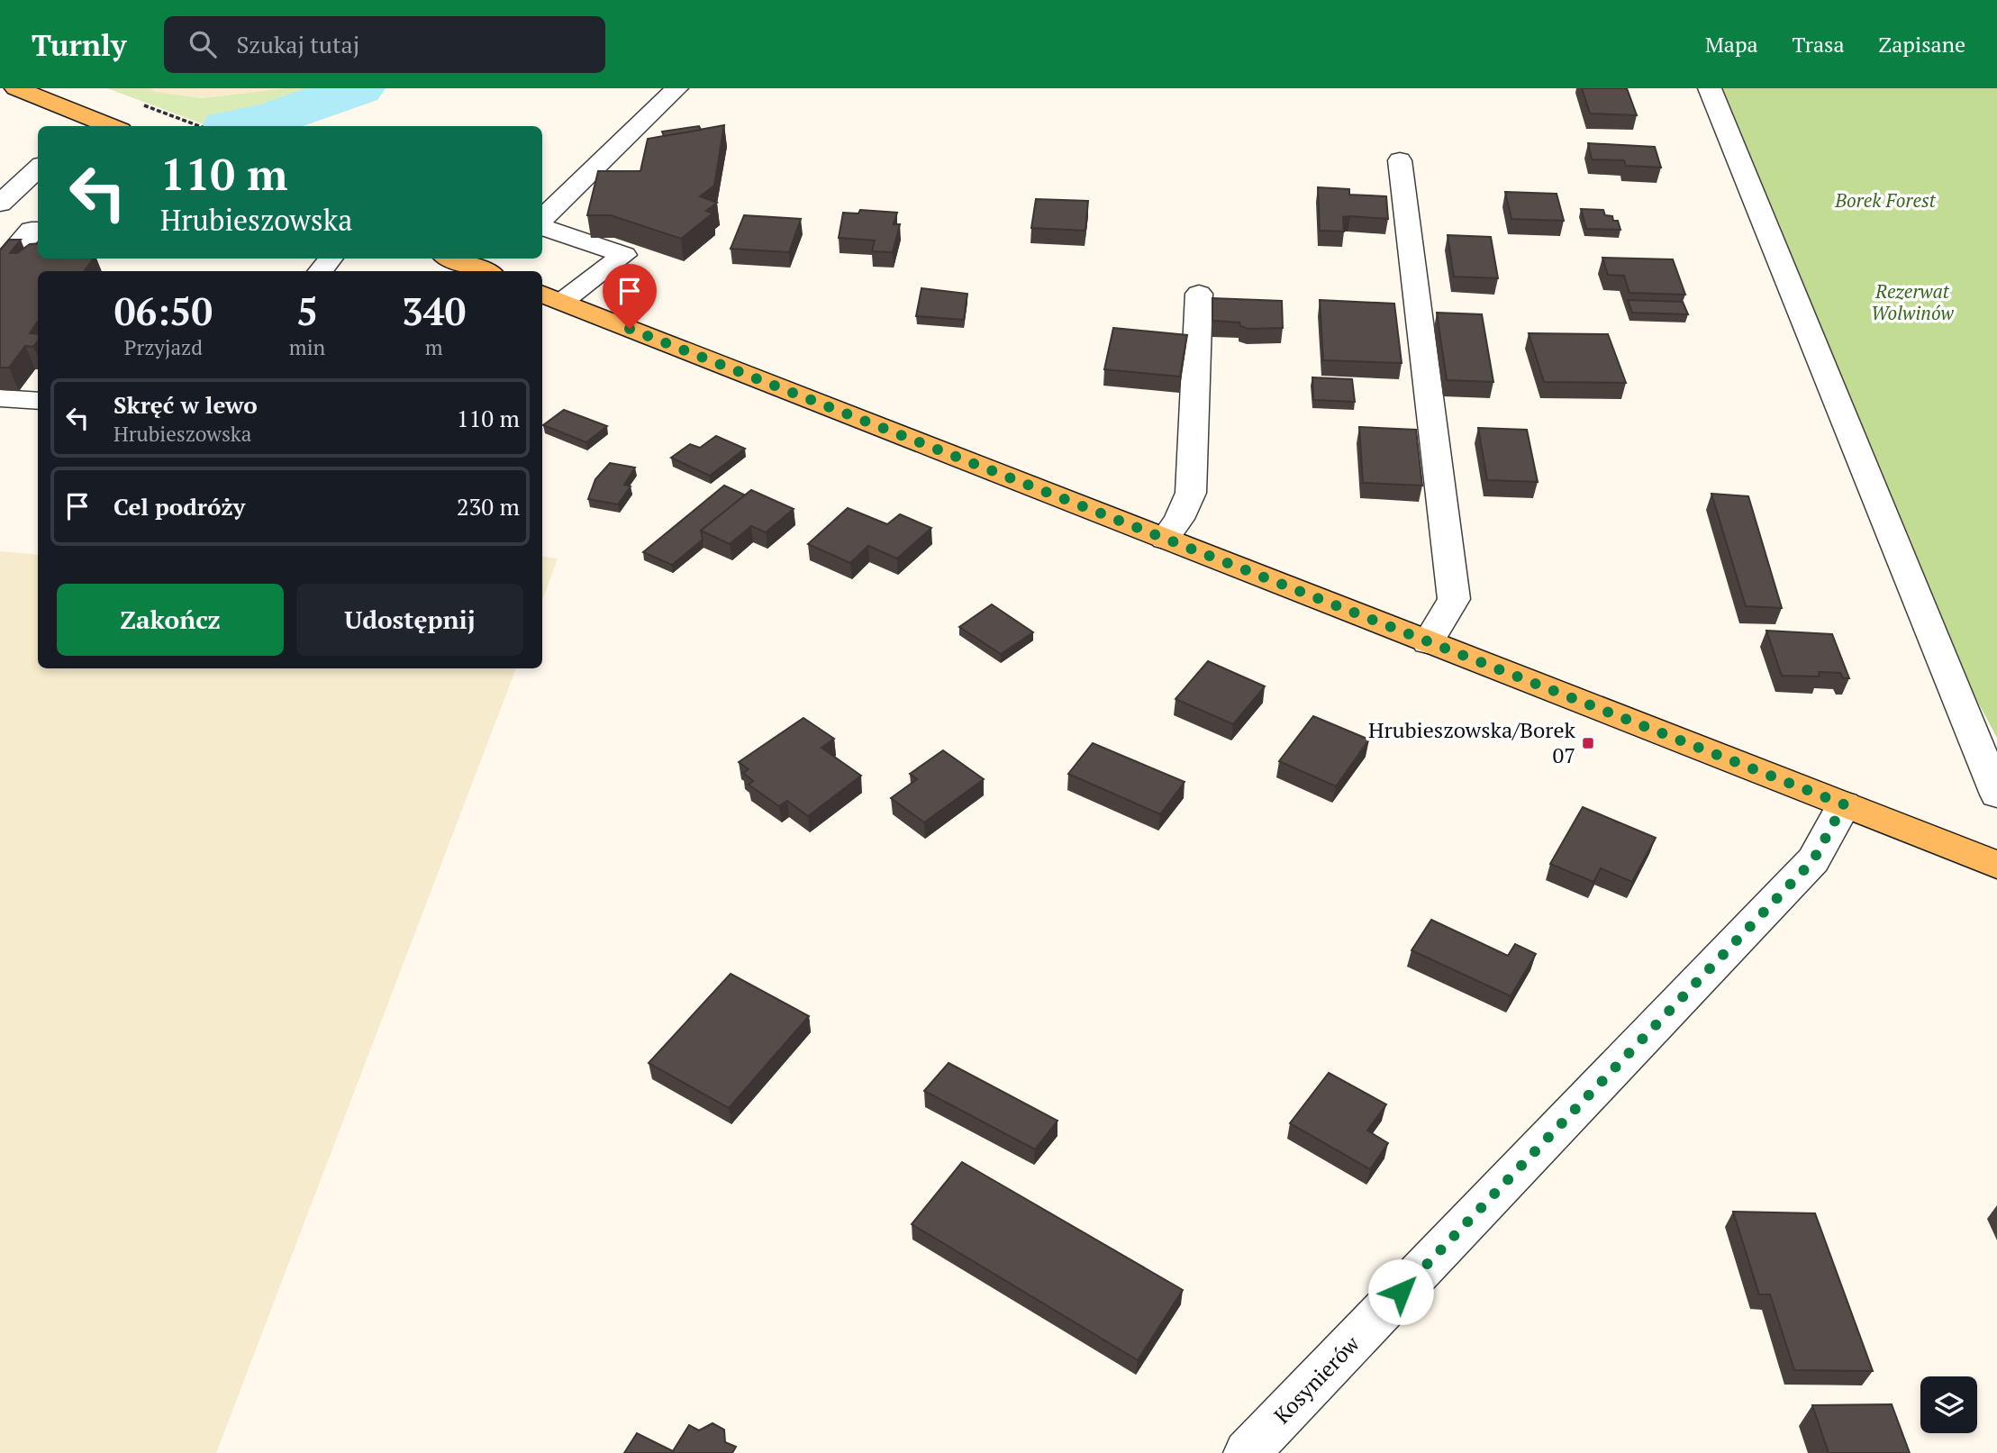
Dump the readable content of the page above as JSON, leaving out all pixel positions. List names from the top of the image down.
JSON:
{
  "streets": {
    "street": ["Kosynierów"]
  },
  "parks": ["Borek Forest", "Rezerwat Wolwinów"],
  "places": {
    "transit": ["Hrubieszowska/Borek 07"]
  },
  "page": {
    "header": "Turnly",
    "search": "Szukaj tutaj",
    "nav": ["Mapa", "Trasa", "Zapisane"],
    "turn": ["110 m", "Hrubieszowska"],
    "eta": [
      "06:50",
      "Przyjazd",
      "5",
      "min",
      "340",
      "m"
    ],
    "list": [
      {
        "name": "Skręć w lewo",
        "note": "Hrubieszowska",
        "value": "110 m"
      },
      {
        "name": "Cel podróży",
        "value": "230 m"
      }
    ],
    "buttons": ["Zakończ", "Udostępnij"]
  }
}
